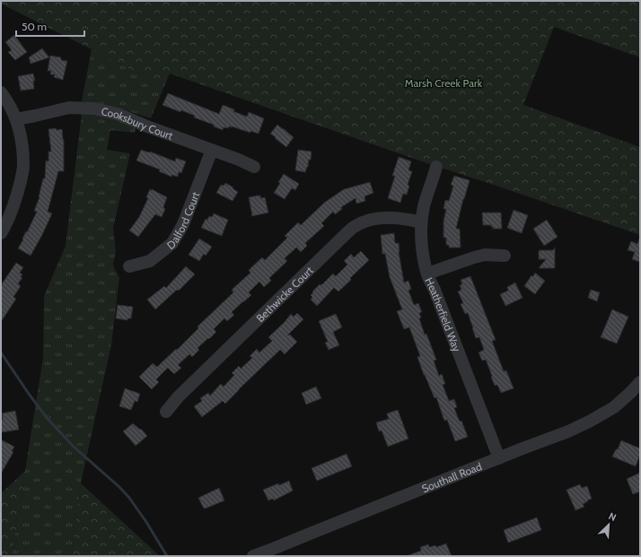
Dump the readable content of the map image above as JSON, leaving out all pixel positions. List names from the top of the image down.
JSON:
{
  "streets": {
    "street": [
      "Cooksbury Court",
      "Dalford Court",
      "Bethwicke Court",
      "Heatherfield Way",
      "Southall Road"
    ]
  },
  "crossings": [
    ["Cooksbury Court", "Dalford Court"],
    ["Bethwicke Court", "Heatherfield Way"],
    ["Heatherfield Way", "Southall Road"]
  ],
  "parks": ["Marsh Creek Park"],
  "scale_bar": "50 m",
  "north": "top right"
}
